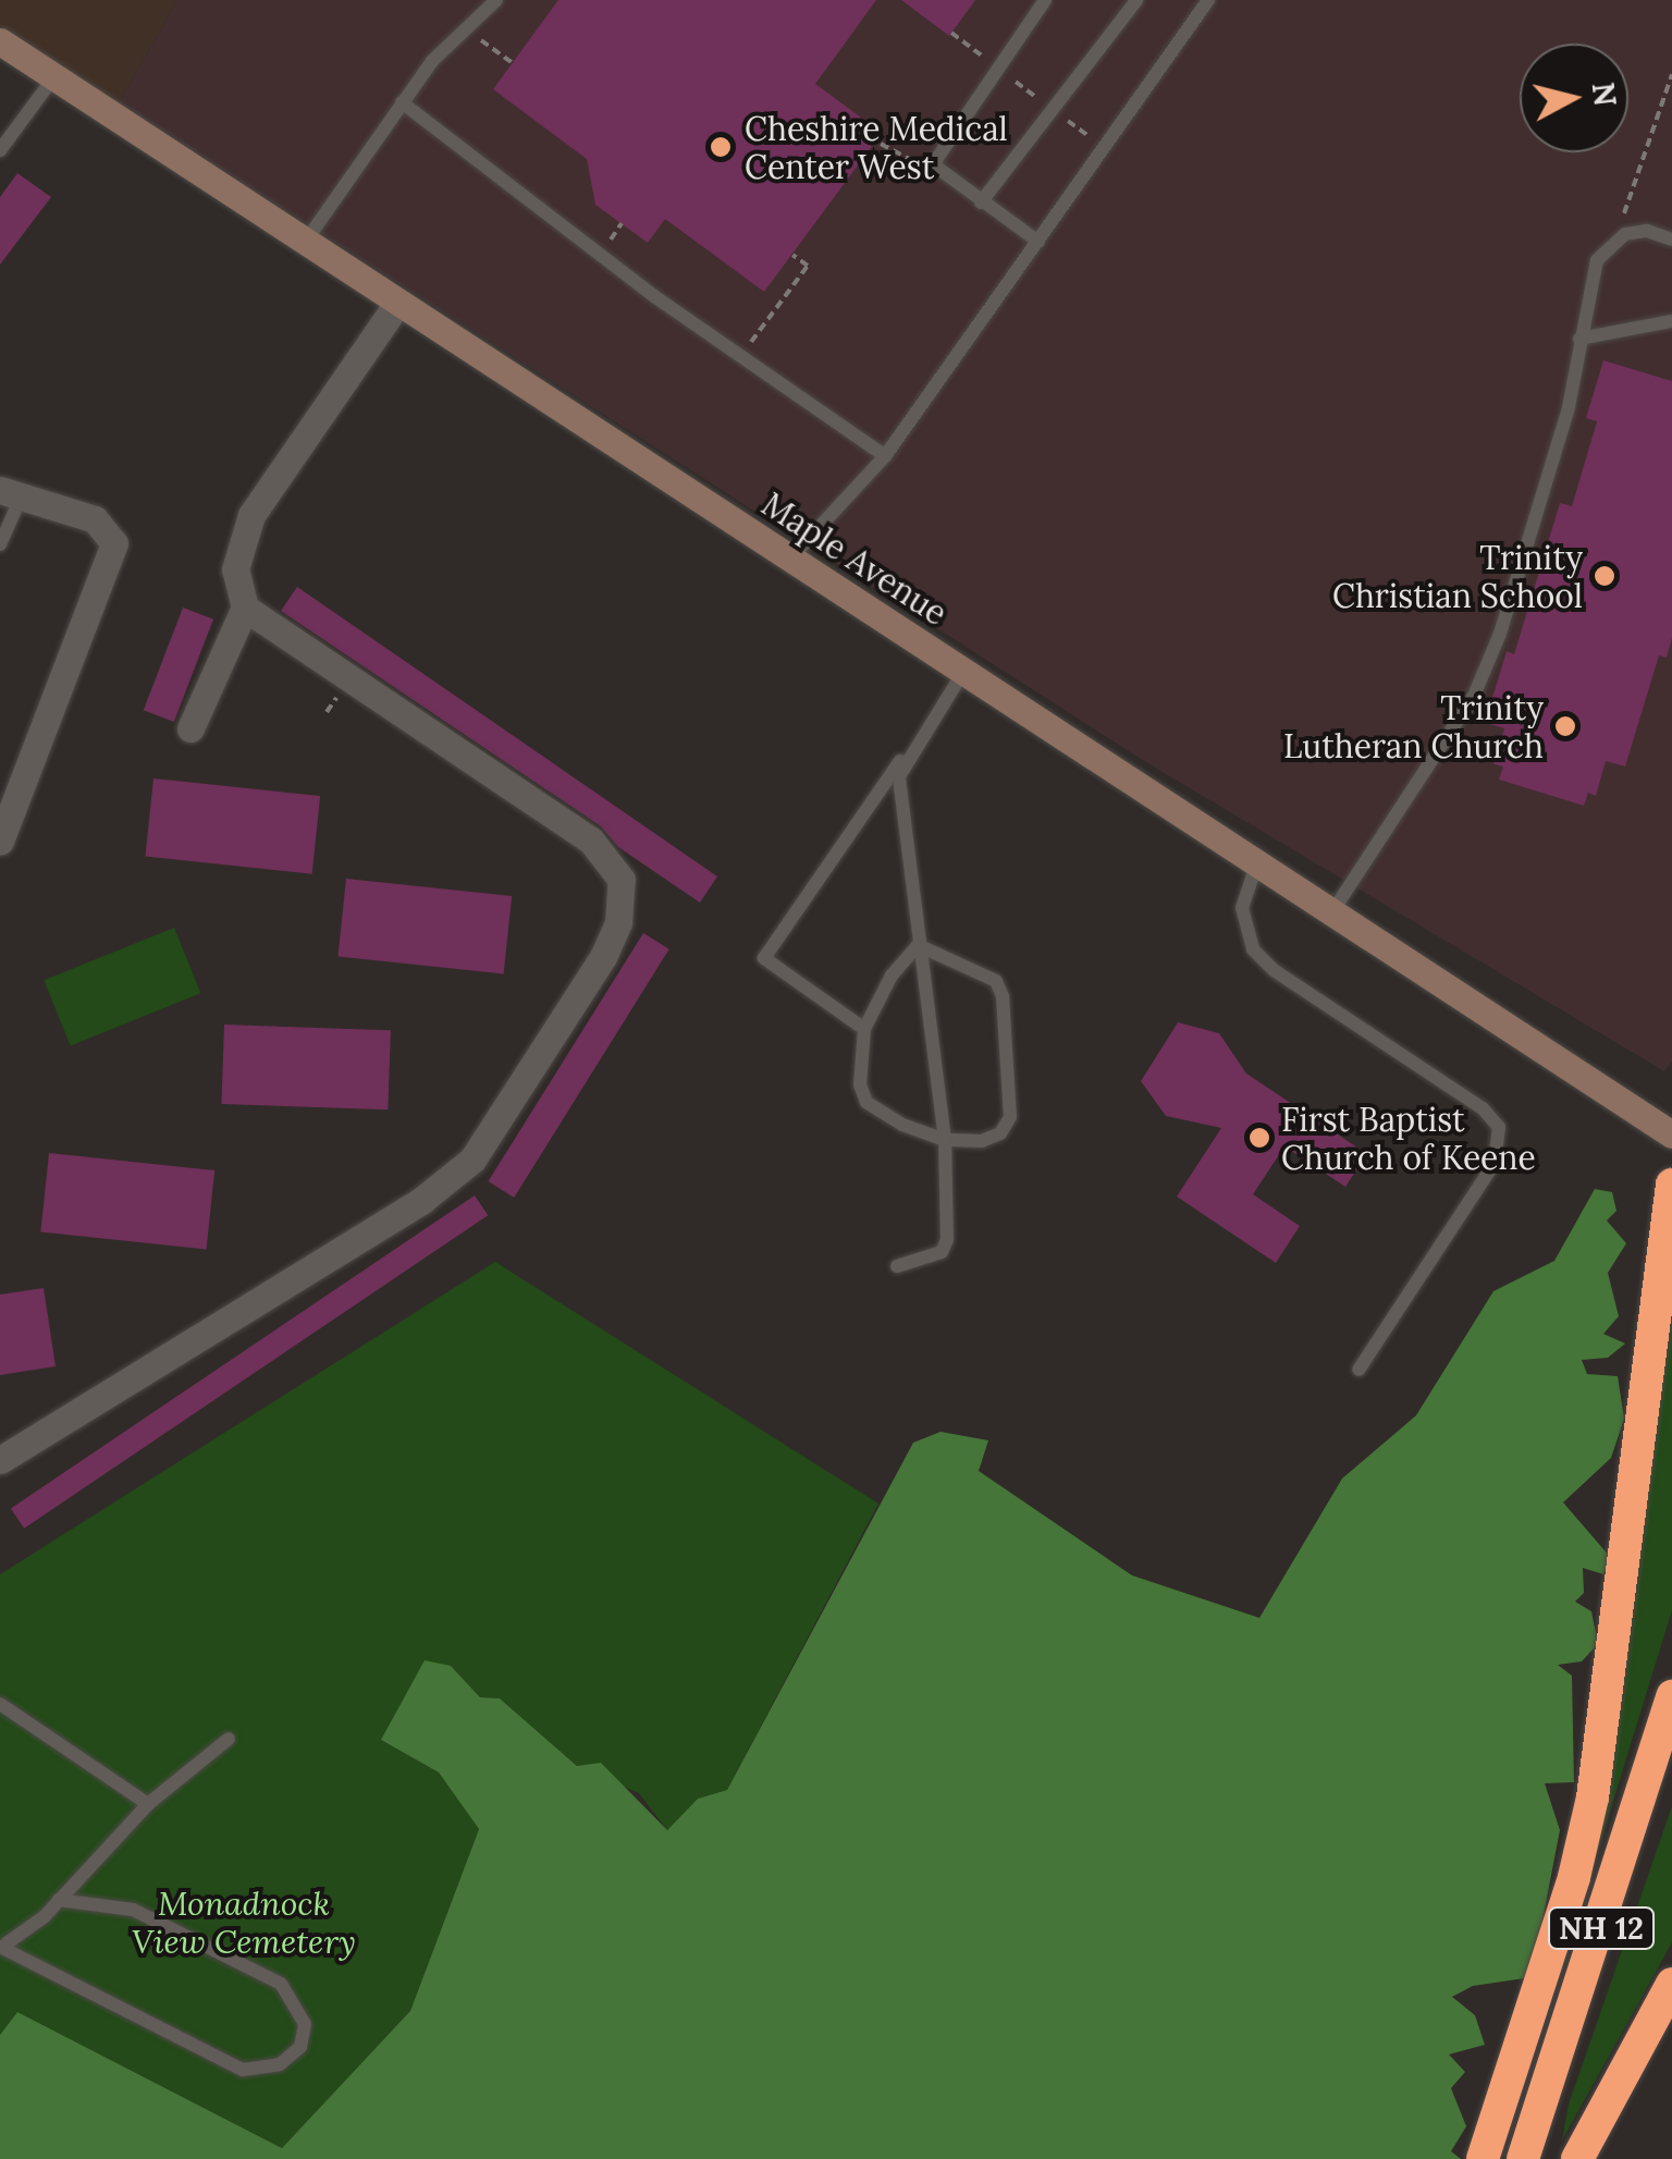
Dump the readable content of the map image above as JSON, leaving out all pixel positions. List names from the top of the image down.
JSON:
{
  "streets": {
    "highway": ["NH 12"],
    "street": ["Maple Avenue"]
  },
  "parks": ["Monadnock View Cemetery"],
  "places": [
    "Cheshire Medical Center West",
    "Trinity Christian School",
    "Trinity Lutheran Church",
    "First Baptist Church of Keene"
  ],
  "north": "right"
}
